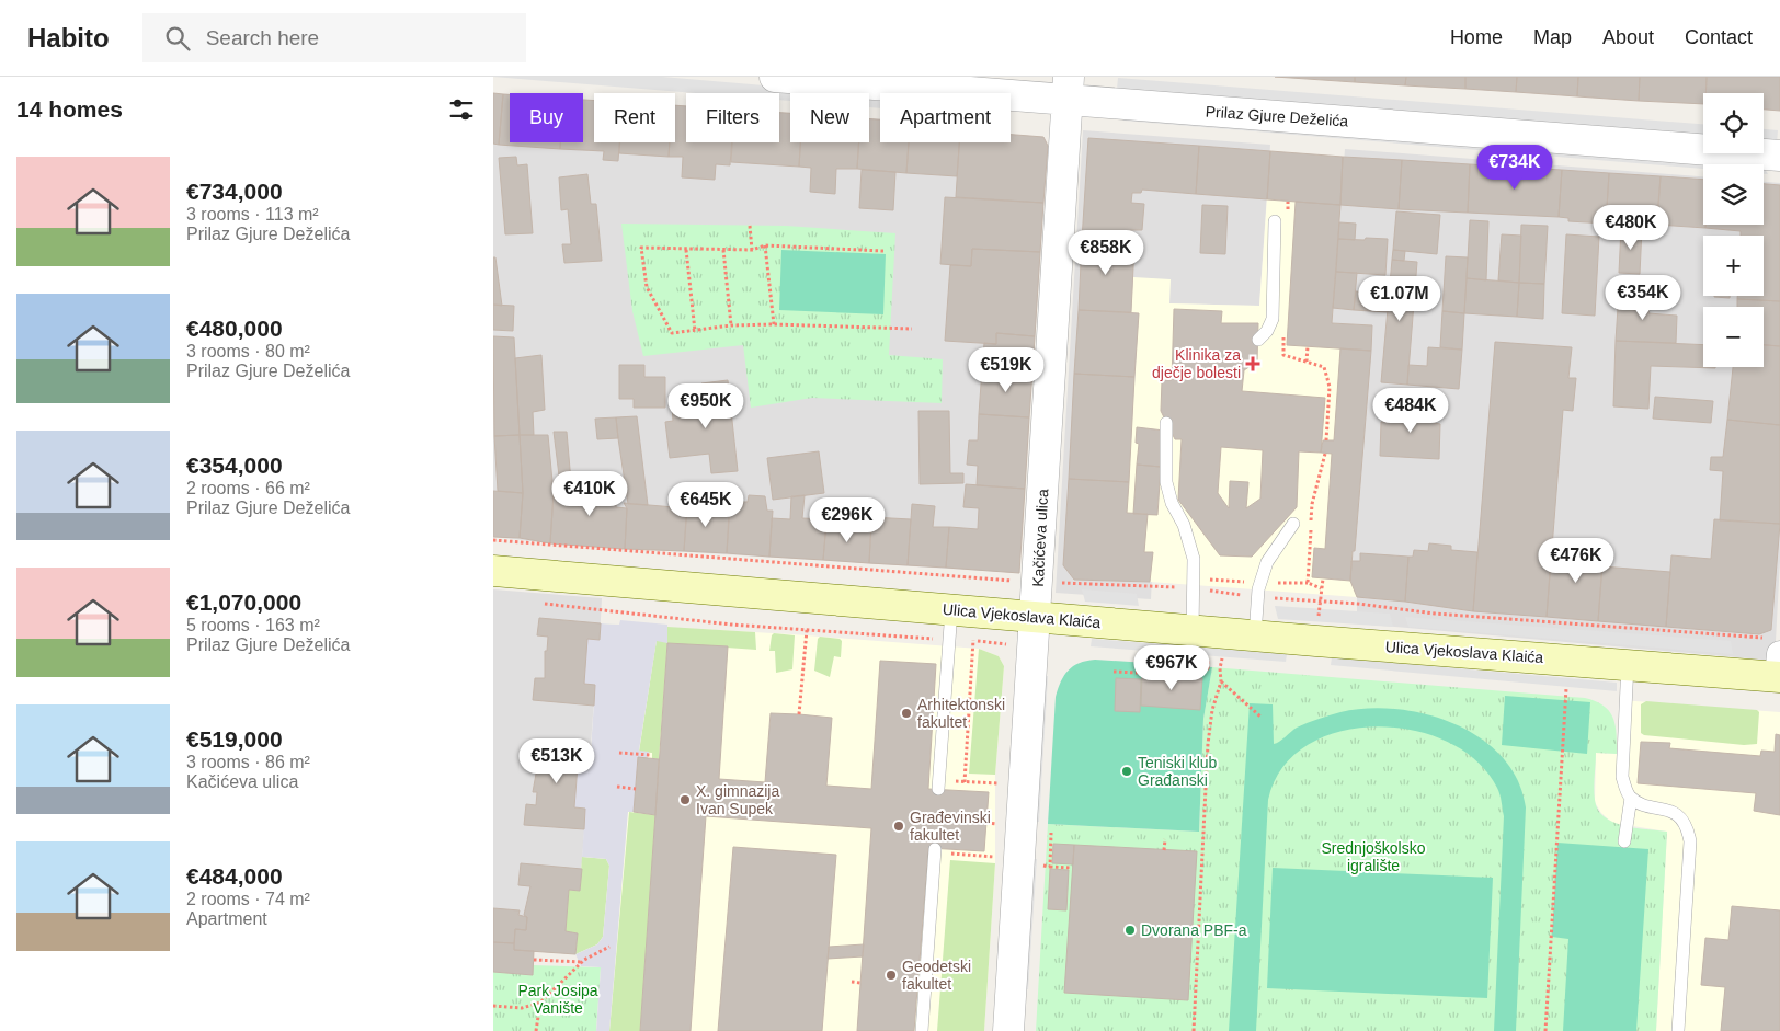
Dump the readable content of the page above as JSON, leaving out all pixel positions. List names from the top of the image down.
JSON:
{
  "streets": {
    "main road": ["Ulica Vjekoslava Klaića"],
    "street": ["Prilaz Gjure Deželića", "Kačićeva ulica"]
  },
  "crossings": [
    ["Prilaz Gjure Deželića", "Kačićeva ulica"],
    ["Kačićeva ulica", "Ulica Vjekoslava Klaića"]
  ],
  "parks": ["Srednjoškolsko igralište", "Park Josipa Vanište"],
  "places": {
    "health": ["Klinika za dječje bolesti"],
    "other": [
      "Arhitektonski fakultet",
      "Teniski klub Građanski",
      "X. gimnazija Ivan Supek",
      "Građevinski fakultet",
      "Dvorana PBF-a",
      "Geodetski fakultet"
    ]
  },
  "page": {
    "header": "Habito",
    "search": "Search here",
    "nav": [
      "Home",
      "Map",
      "About",
      "Contact"
    ],
    "heading": "14 homes",
    "map_buttons": ["+", "−"],
    "chip": [
      "Buy",
      "Rent",
      "Filters",
      "New",
      "Apartment"
    ],
    "list": [
      {
        "name": "€734,000",
        "note": "3 rooms · 113 m² · Prilaz Gjure Deželića"
      },
      {
        "name": "€480,000",
        "note": "3 rooms · 80 m² · Prilaz Gjure Deželića"
      },
      {
        "name": "€354,000",
        "note": "2 rooms · 66 m² · Prilaz Gjure Deželića"
      },
      {
        "name": "€1,070,000",
        "note": "5 rooms · 163 m² · Prilaz Gjure Deželića"
      },
      {
        "name": "€519,000",
        "note": "3 rooms · 86 m² · Kačićeva ulica"
      },
      {
        "name": "€484,000",
        "note": "2 rooms · 74 m² · Apartment"
      }
    ],
    "price": [
      "€734K",
      "€480K",
      "€858K",
      "€354K",
      "€1.07M",
      "€519K",
      "€950K",
      "€484K",
      "€410K",
      "€645K",
      "€296K",
      "€476K",
      "€967K",
      "€513K"
    ]
  }
}
